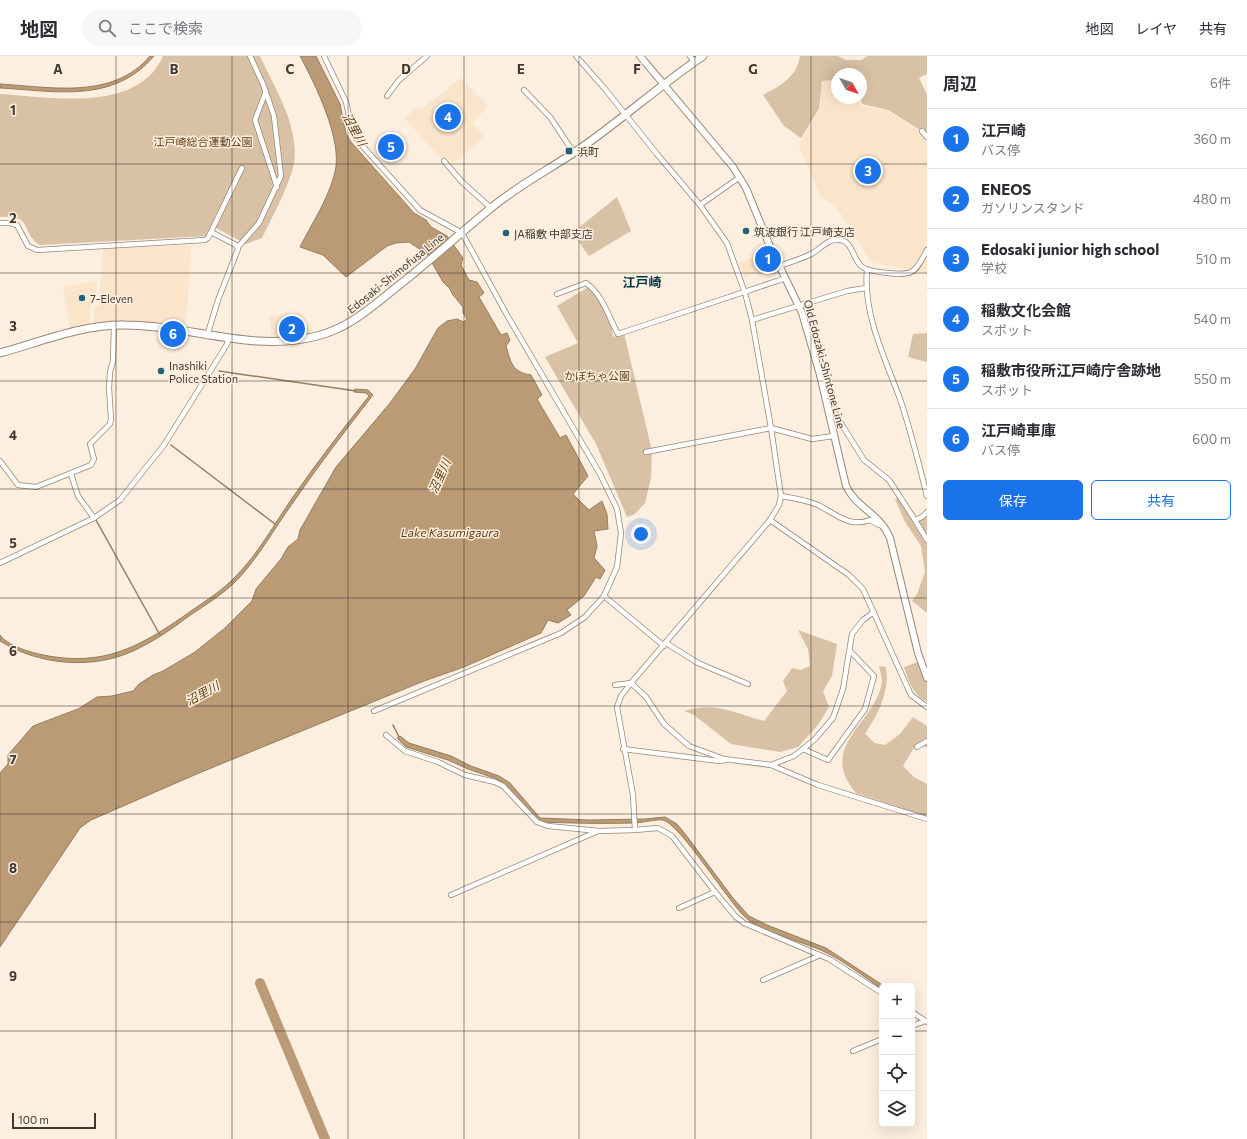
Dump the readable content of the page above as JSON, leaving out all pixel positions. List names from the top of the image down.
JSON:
{
  "streets": {
    "main road": ["Edosaki-Shimofusa Line"],
    "street": ["Old Edozaki-Shintone Line"]
  },
  "crossings": [
    ["Edosaki-Shimofusa Line", "Old Edozaki-Shintone Line"]
  ],
  "districts": ["江戸崎"],
  "water": ["沼里川", "Lake Kasumigaura"],
  "parks": ["江戸崎総合運動公園", "かぼちゃ公園"],
  "places": {
    "transit": ["浜町"],
    "other": [
      "筑波銀行 江戸崎支店",
      "JA稲敷 中部支店",
      "7-Eleven",
      "Inashiki Police Station"
    ]
  },
  "scale_bar": "100 m",
  "north": "bottom right",
  "page": {
    "header": "地図",
    "search": "ここで検索",
    "nav": ["地図", "レイヤ", "共有"],
    "heading": ["周辺", "6件"],
    "pins": [
      "4",
      "5",
      "3",
      "1",
      "2",
      "6"
    ],
    "list": [
      {
        "mark": "1",
        "name": "江戸崎",
        "note": "バス停",
        "value": "360 m"
      },
      {
        "mark": "2",
        "name": "ENEOS",
        "note": "ガソリンスタンド",
        "value": "480 m"
      },
      {
        "mark": "3",
        "name": "Edosaki junior high school",
        "note": "学校",
        "value": "510 m"
      },
      {
        "mark": "4",
        "name": "稲敷文化会館",
        "note": "スポット",
        "value": "540 m"
      },
      {
        "mark": "5",
        "name": "稲敷市役所江戸崎庁舎跡地",
        "note": "スポット",
        "value": "550 m"
      },
      {
        "mark": "6",
        "name": "江戸崎車庫",
        "note": "バス停",
        "value": "600 m"
      }
    ],
    "buttons": ["保存", "共有"],
    "map_buttons": ["+", "−"],
    "scale": "100 m"
  },
  "grid": {
    "columns": [
      "A",
      "B",
      "C",
      "D",
      "E",
      "F",
      "G"
    ],
    "rows": [
      "1",
      "2",
      "3",
      "4",
      "5",
      "6",
      "7",
      "8",
      "9"
    ]
  }
}
